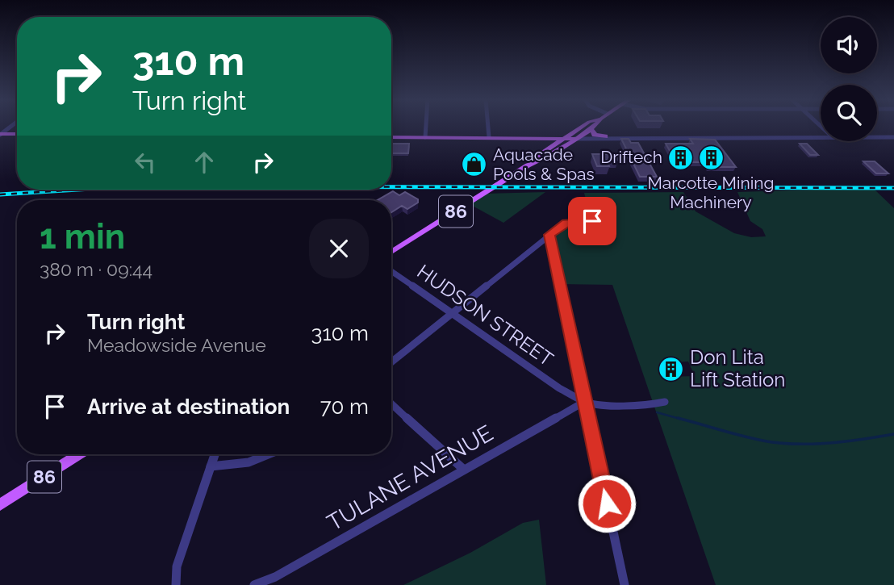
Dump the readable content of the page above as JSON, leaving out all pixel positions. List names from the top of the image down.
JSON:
{
  "streets": {
    "main road": ["86"],
    "street": ["HUDSON STREET", "TULANE AVENUE"]
  },
  "crossings": [
    ["HUDSON STREET", "TULANE AVENUE"]
  ],
  "places": {
    "building": ["Driftech", "Marcotte Mining Machinery", "Don Lita Lift Station"],
    "shop": ["Aquacade Pools & Spas"]
  },
  "page": {
    "turn": ["310 m", "Turn right"],
    "heading": ["1 min", "380 m · 09:44"],
    "list": [
      {
        "name": "Turn right",
        "note": "Meadowside Avenue",
        "value": "310 m"
      },
      {
        "name": "Arrive at destination",
        "value": "70 m"
      }
    ]
  }
}
